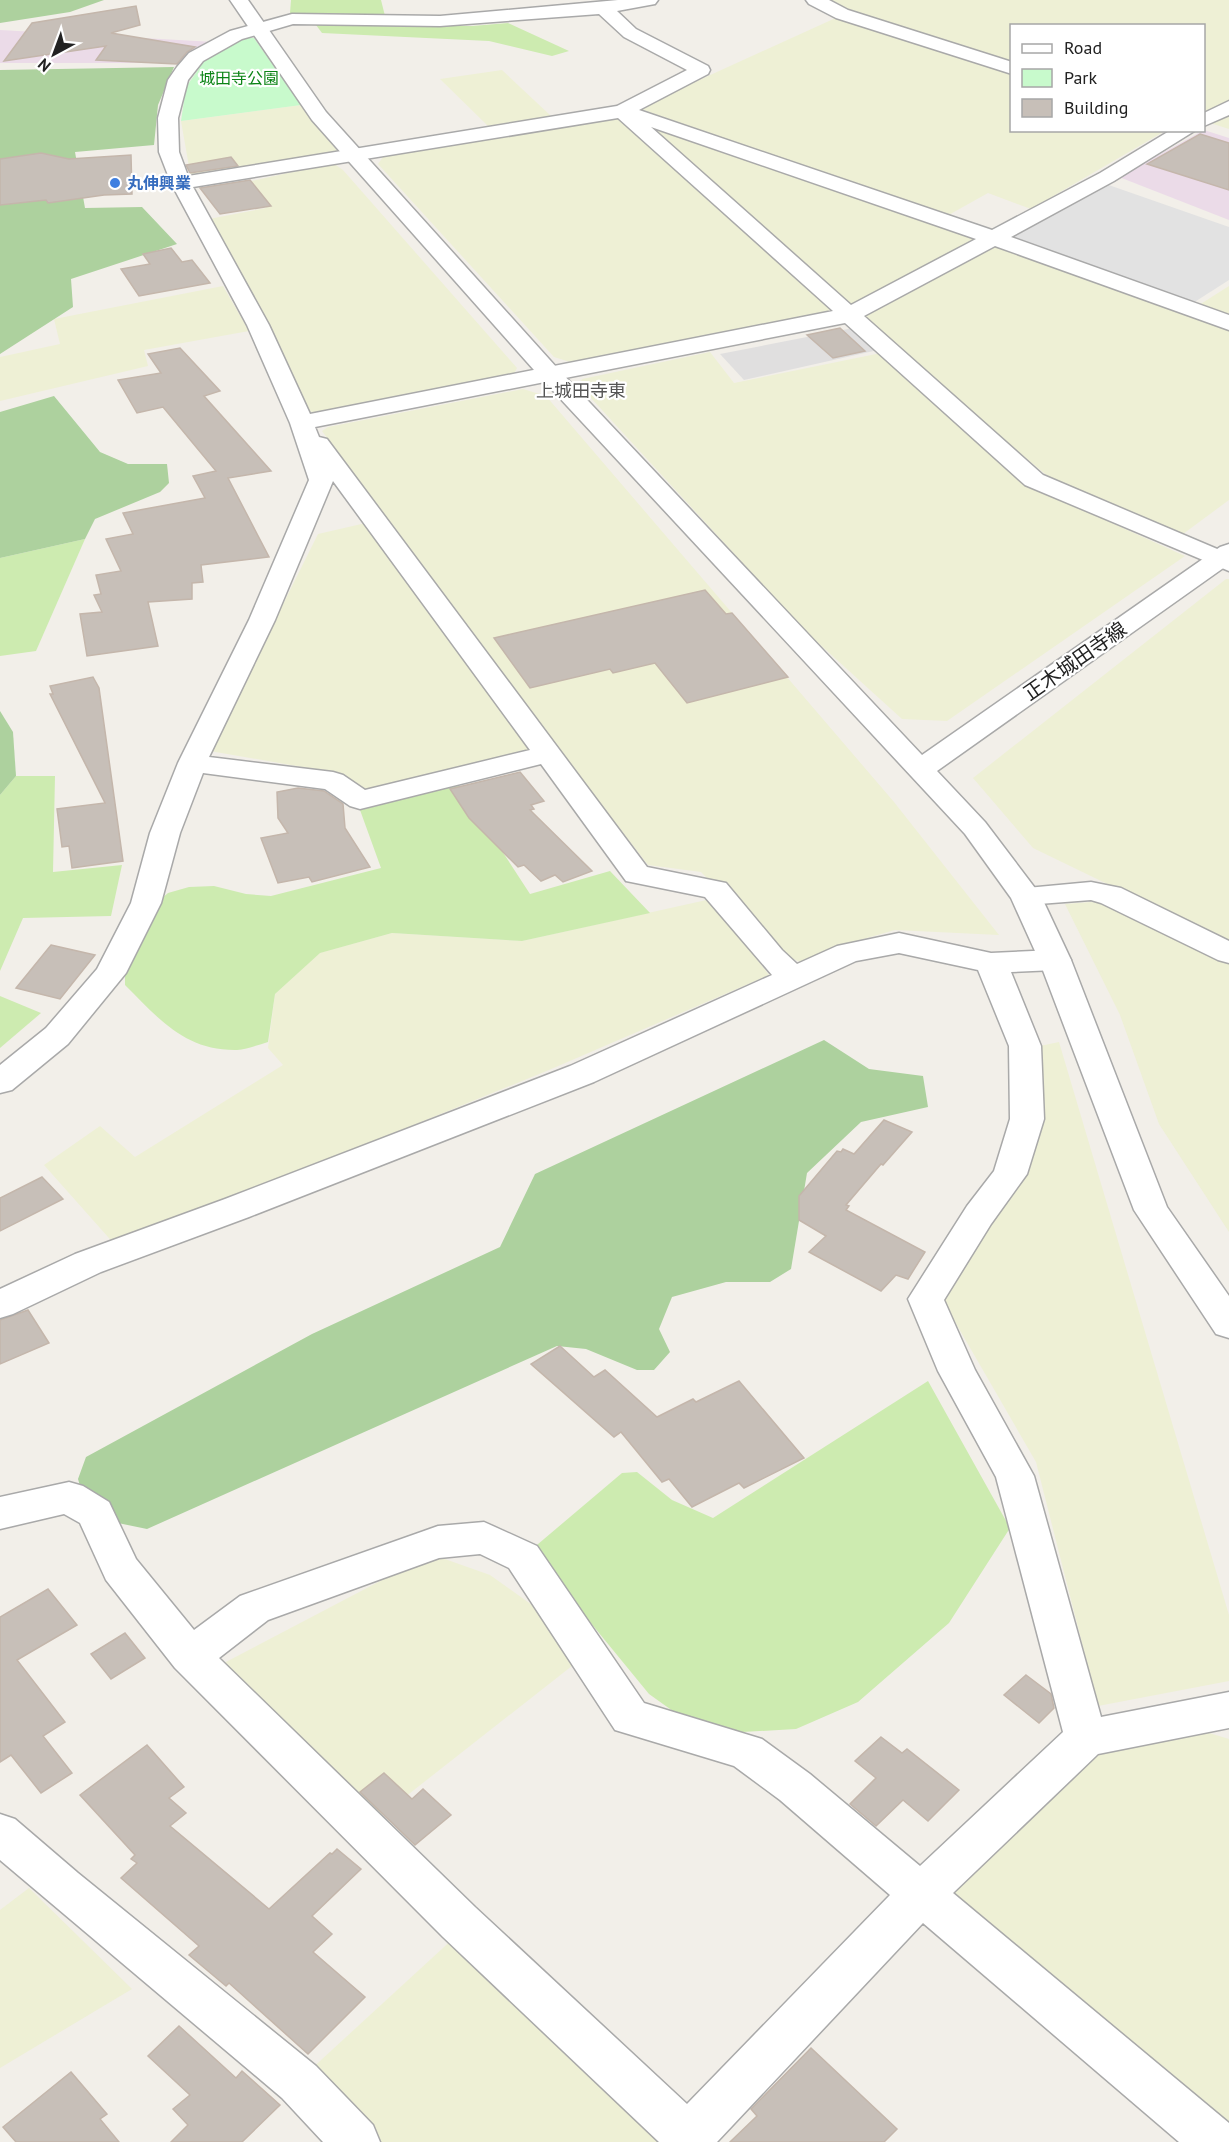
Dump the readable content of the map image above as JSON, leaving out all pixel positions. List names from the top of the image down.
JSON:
{
  "streets": {
    "street": ["正木城田寺線"]
  },
  "districts": ["上城田寺東"],
  "parks": ["城田寺公園"],
  "places": ["丸伸興業"],
  "legend": ["Road", "Park", "Building"],
  "north": "bottom left"
}
